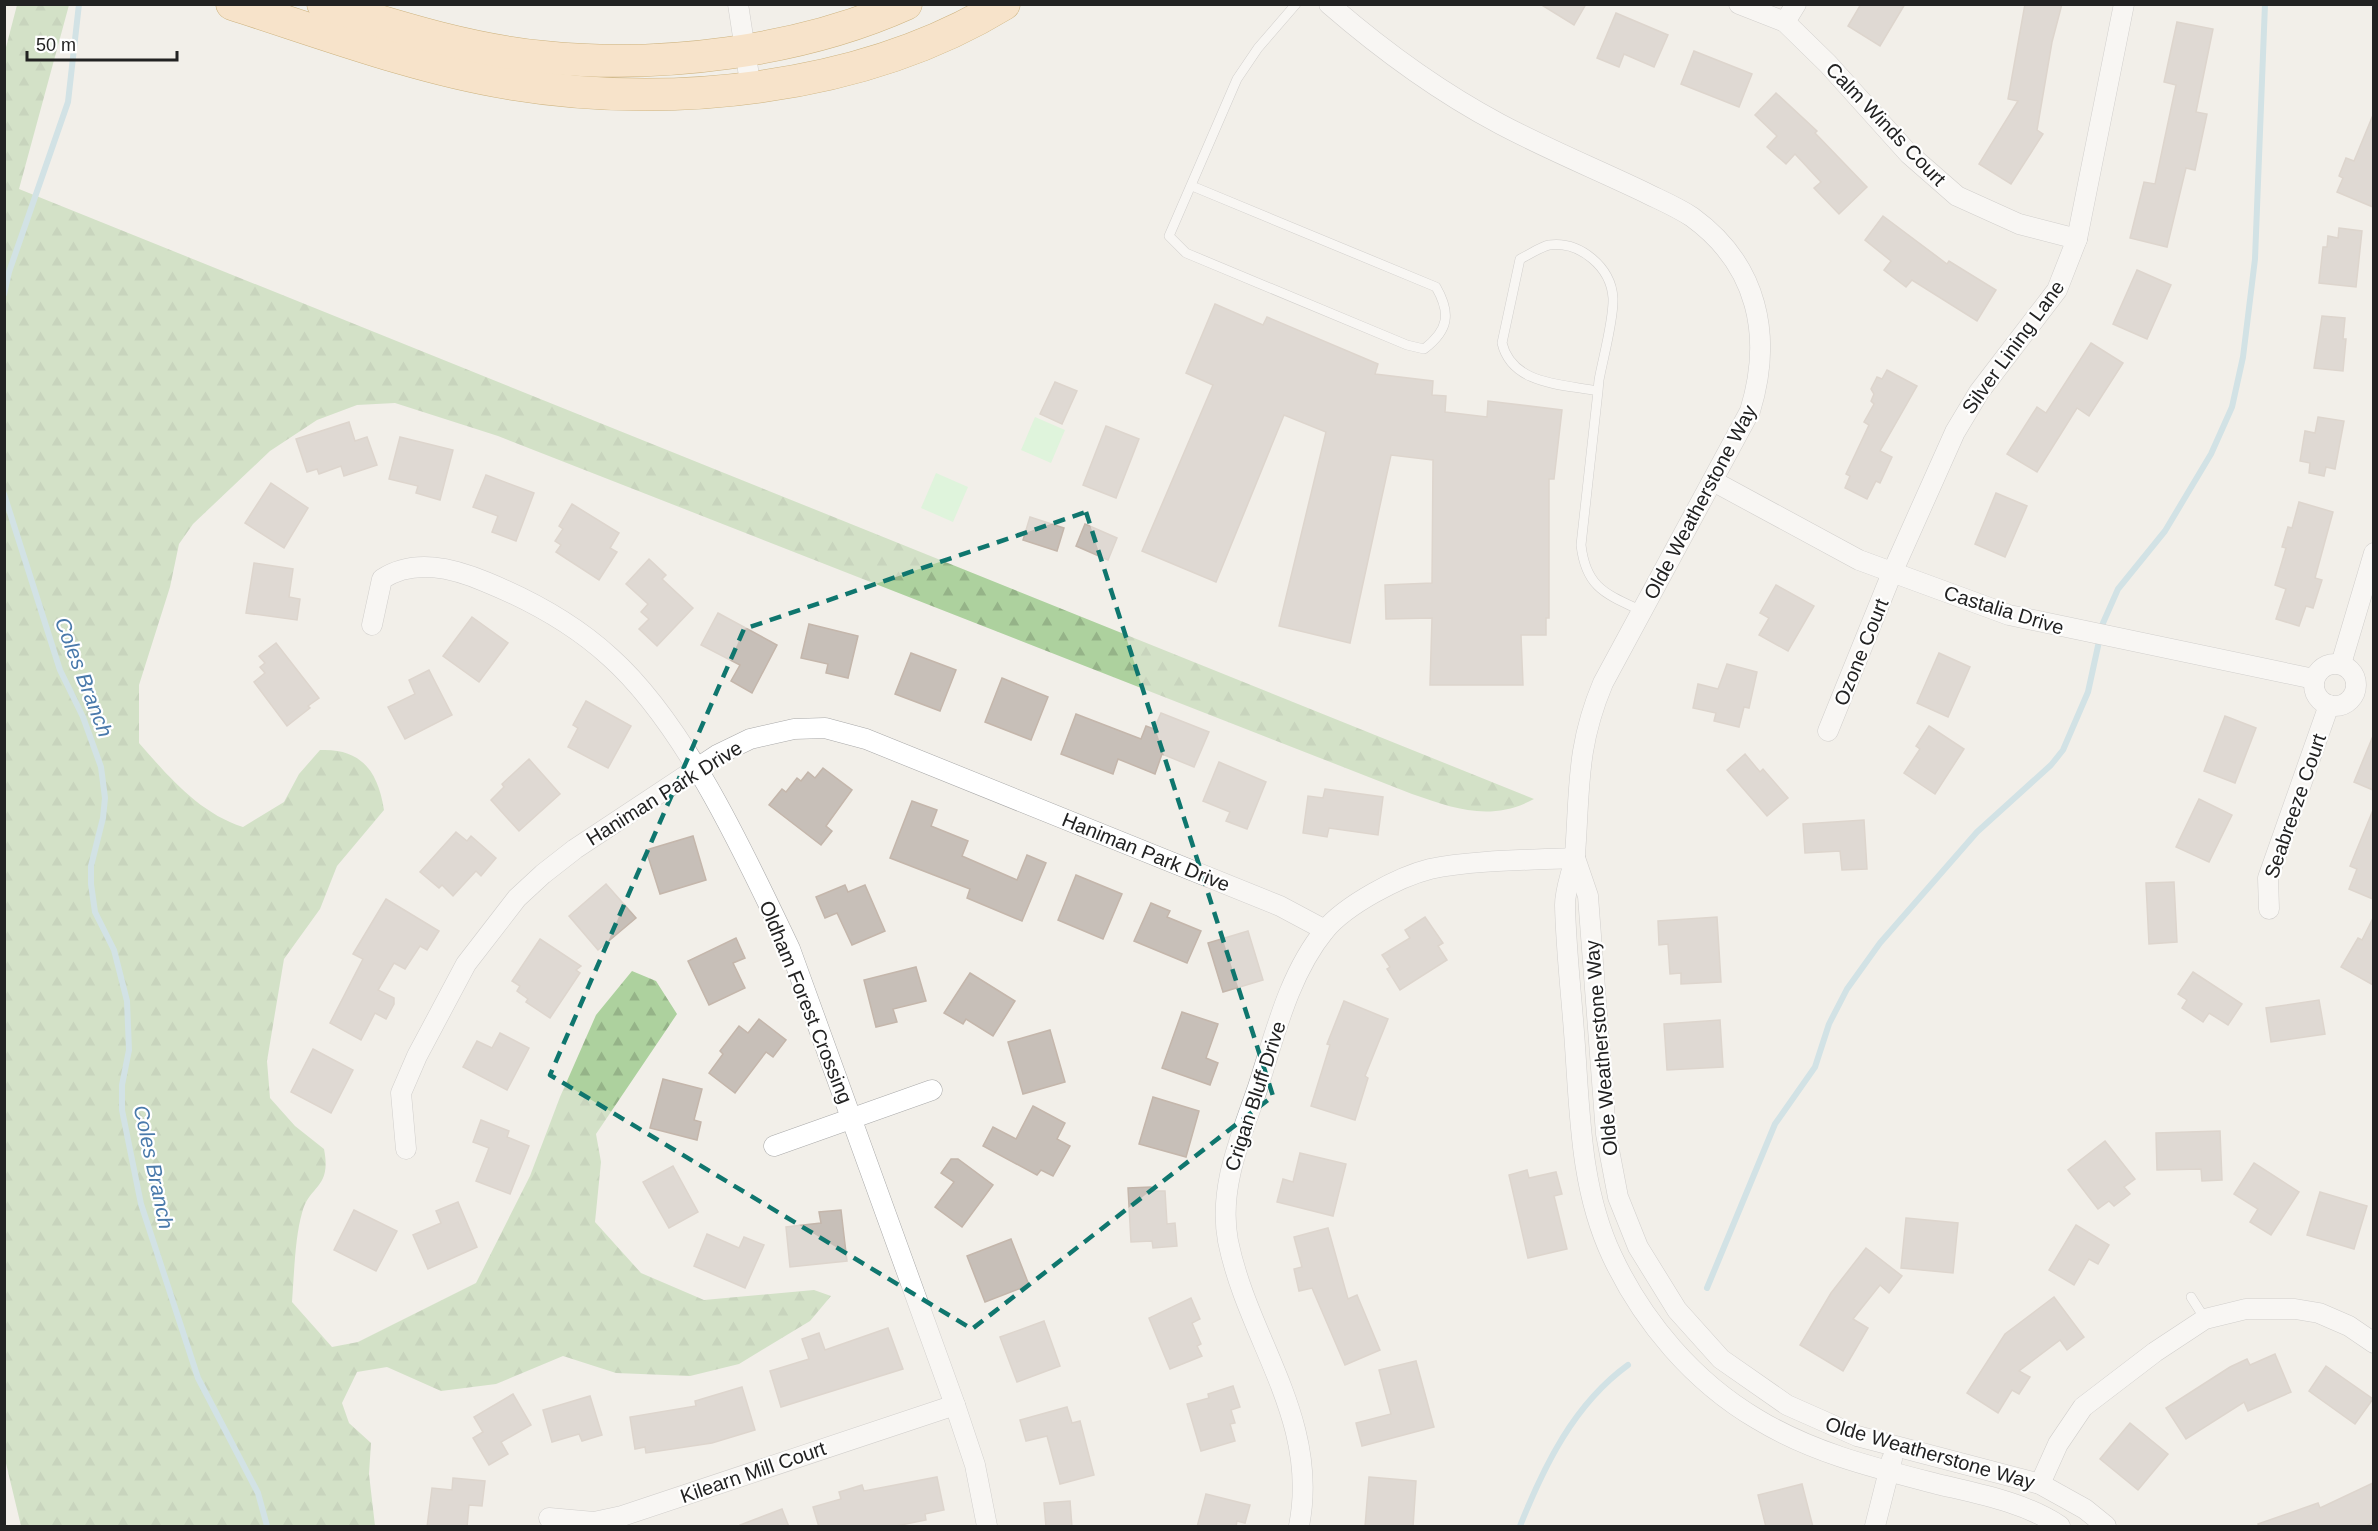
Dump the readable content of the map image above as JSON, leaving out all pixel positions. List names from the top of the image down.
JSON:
{
  "streets": {
    "street": [
      "Calm Winds Court",
      "Silver Lining Lane",
      "Olde Weatherstone Way",
      "Castalia Drive",
      "Ozone Court",
      "Haniman Park Drive",
      "Seabreeze Court",
      "Oldham Forest Crossing",
      "Crigan Bluff Drive",
      "Kilearn Mill Court"
    ]
  },
  "crossings": [
    ["Calm Winds Court", "Silver Lining Lane"],
    ["Silver Lining Lane", "Castalia Drive"],
    ["Silver Lining Lane", "Ozone Court"],
    ["Olde Weatherstone Way", "Castalia Drive"],
    ["Olde Weatherstone Way", "Crigan Bluff Drive"],
    ["Castalia Drive", "Ozone Court"],
    ["Castalia Drive", "Seabreeze Court"],
    ["Haniman Park Drive", "Oldham Forest Crossing"],
    ["Haniman Park Drive", "Crigan Bluff Drive"],
    ["Oldham Forest Crossing", "Kilearn Mill Court"]
  ],
  "water": ["Coles Branch"],
  "scale_bar": "50 m"
}
